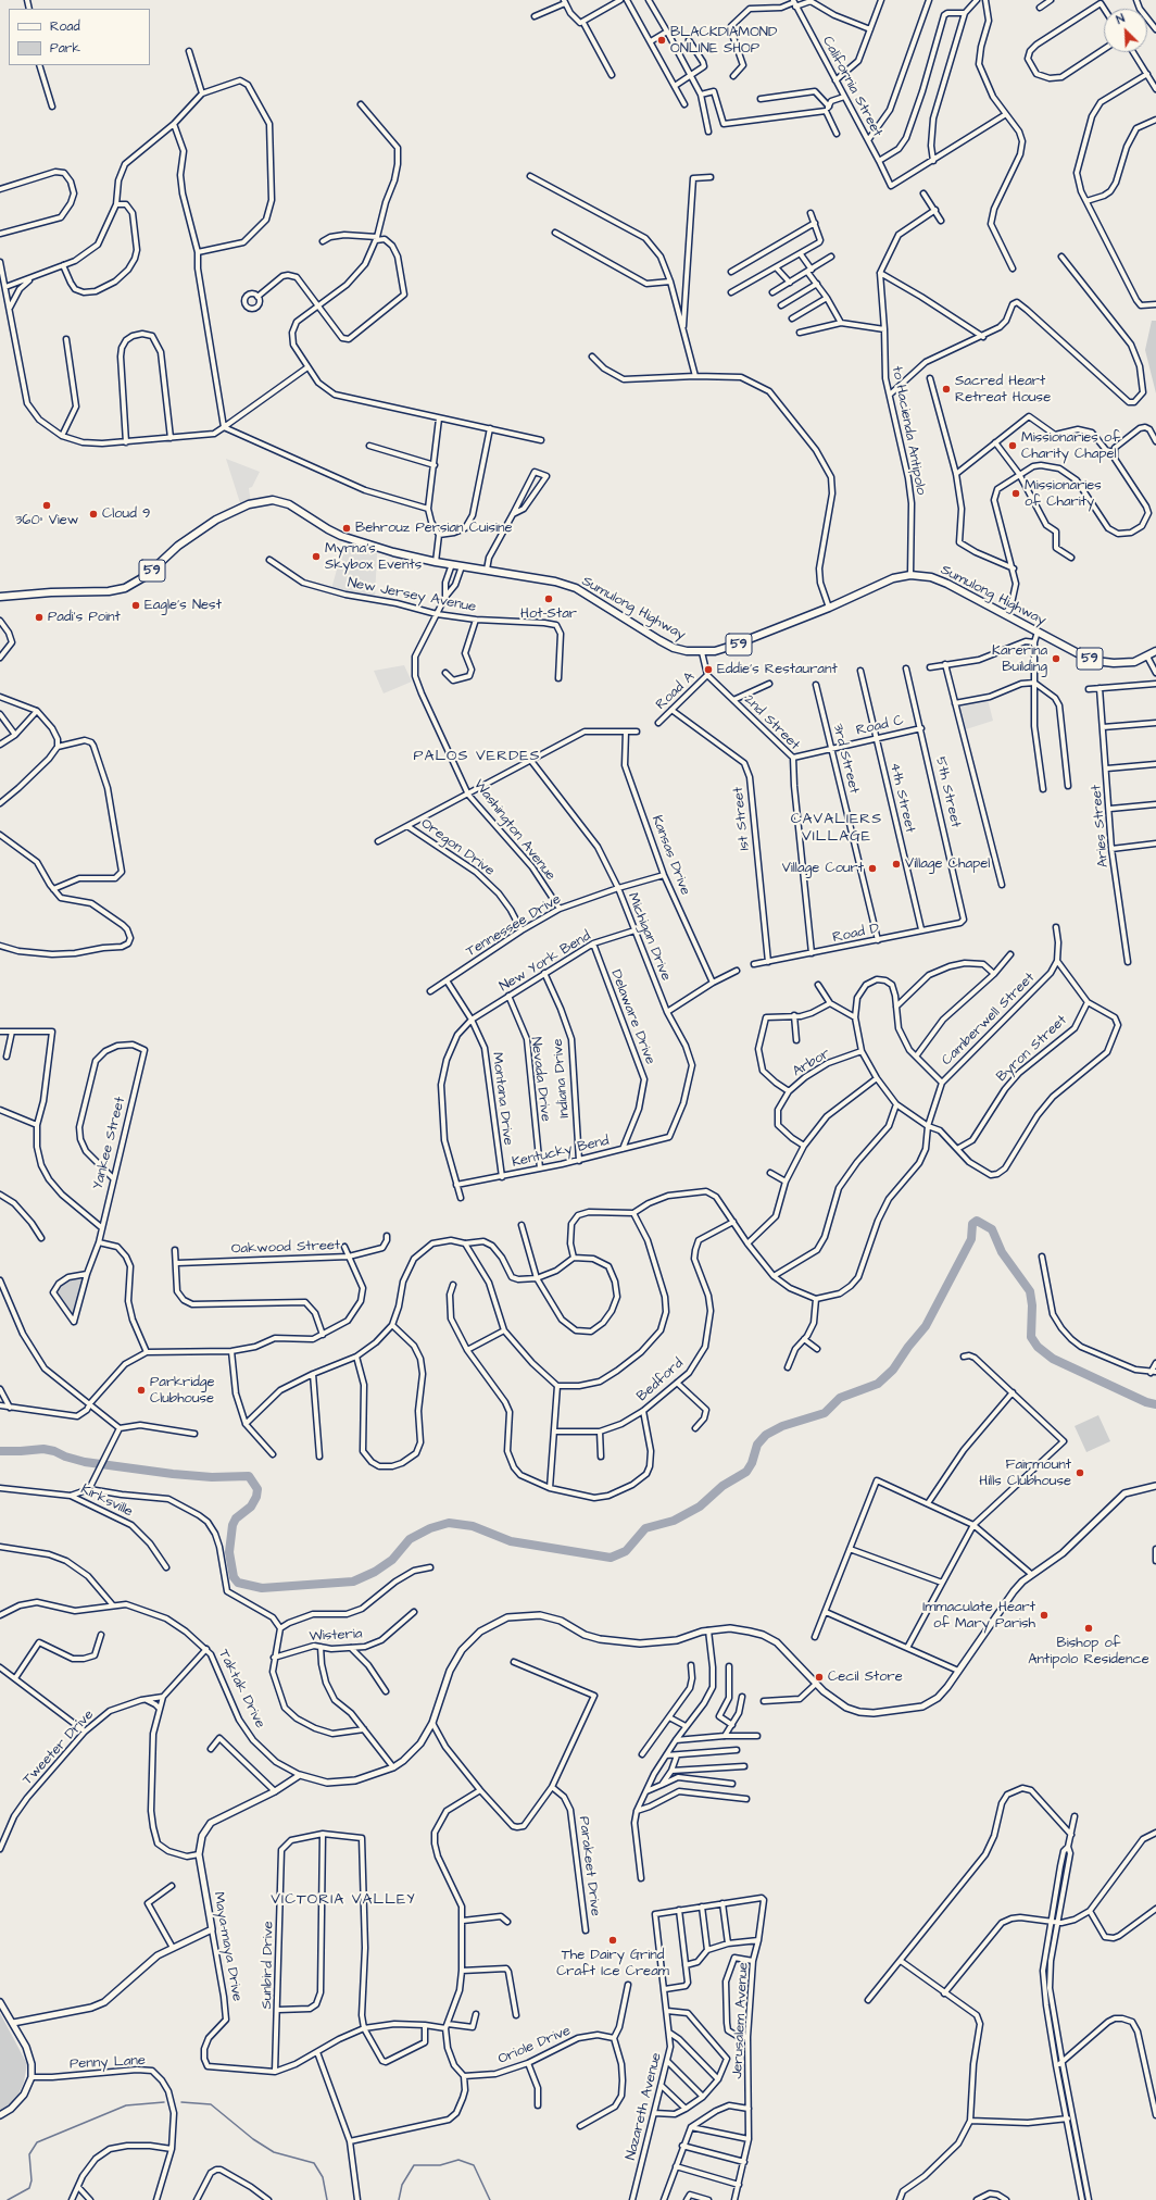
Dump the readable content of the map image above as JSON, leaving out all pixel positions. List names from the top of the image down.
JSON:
{
  "streets": {
    "main road": ["59", "Sumulong Highway"],
    "street": [
      "California Street",
      "to Hacienda Antipolo",
      "New Jersey Avenue",
      "Road A",
      "2nd Street",
      "Road C",
      "3rd Street",
      "5th Street",
      "4th Street",
      "1st Street",
      "Aries Street",
      "Washington Avenue",
      "Oregon Drive",
      "Kansas Drive",
      "Tennessee Drive",
      "Road D",
      "Michigan Drive",
      "New York Bend",
      "Delaware Drive",
      "Camberwell Street",
      "Byron Street",
      "Arbor",
      "Indiana Drive",
      "Nevada Drive",
      "Montana Drive",
      "Yankee Street",
      "Kentucky Bend",
      "Oakwood Street",
      "Bedford",
      "Kirksville",
      "Wisteria",
      "Taktak Drive",
      "Tweeter Drive",
      "Parakeet Drive",
      "Maya-maya Drive",
      "Sunbird Drive",
      "Jerusalem Avenue",
      "Oriole Drive",
      "Penny Lane",
      "Nazareth Avenue"
    ]
  },
  "crossings": [
    ["to Hacienda Antipolo", "Sumulong Highway"],
    ["New Jersey Avenue", "Washington Avenue"],
    ["Sumulong Highway", "Washington Avenue"],
    ["Road A", "2nd Street"],
    ["Road A", "1st Street"],
    ["2nd Street", "Road C"],
    ["2nd Street", "Road D"],
    ["Road C", "3rd Street"],
    ["Road C", "5th Street"],
    ["Road C", "4th Street"],
    ["3rd Street", "Road D"],
    ["5th Street", "Road D"],
    ["4th Street", "Road D"],
    ["1st Street", "Road D"],
    ["Washington Avenue", "Tennessee Drive"],
    ["Oregon Drive", "Tennessee Drive"],
    ["Kansas Drive", "Tennessee Drive"],
    ["Tennessee Drive", "Michigan Drive"],
    ["Tennessee Drive", "Montana Drive"],
    ["Michigan Drive", "New York Bend"],
    ["Michigan Drive", "Kentucky Bend"],
    ["New York Bend", "Delaware Drive"],
    ["New York Bend", "Indiana Drive"],
    ["New York Bend", "Nevada Drive"],
    ["New York Bend", "Montana Drive"],
    ["Delaware Drive", "Kentucky Bend"],
    ["Indiana Drive", "Kentucky Bend"],
    ["Nevada Drive", "Kentucky Bend"],
    ["Montana Drive", "Kentucky Bend"],
    ["Maya-maya Drive", "Sunbird Drive"],
    ["Jerusalem Avenue", "Nazareth Avenue"]
  ],
  "districts": ["PALOS VERDES", "CAVALIERS VILLAGE", "VICTORIA VALLEY"],
  "places": [
    "BLACKDIAMOND ONLINE SHOP",
    "Sacred Heart Retreat House",
    "Missionaries of Charity Chapel",
    "Missionaries of Charity",
    "360° View",
    "Cloud 9",
    "Behrouz Persian Cuisine",
    "Myrna's Skybox Events",
    "Hot-Star",
    "Eagle's Nest",
    "Padi's Point",
    "Karerina Building",
    "Eddie's Restaurant",
    "Village Chapel",
    "Village Court",
    "Parkridge Clubhouse",
    "Fairmount Hills Clubhouse",
    "Immaculate Heart of Mary Parish",
    "Bishop of Antipolo Residence",
    "Cecil Store",
    "The Dairy Grind Craft Ice Cream"
  ],
  "legend": ["Road", "Park"],
  "north": "top left"
}
